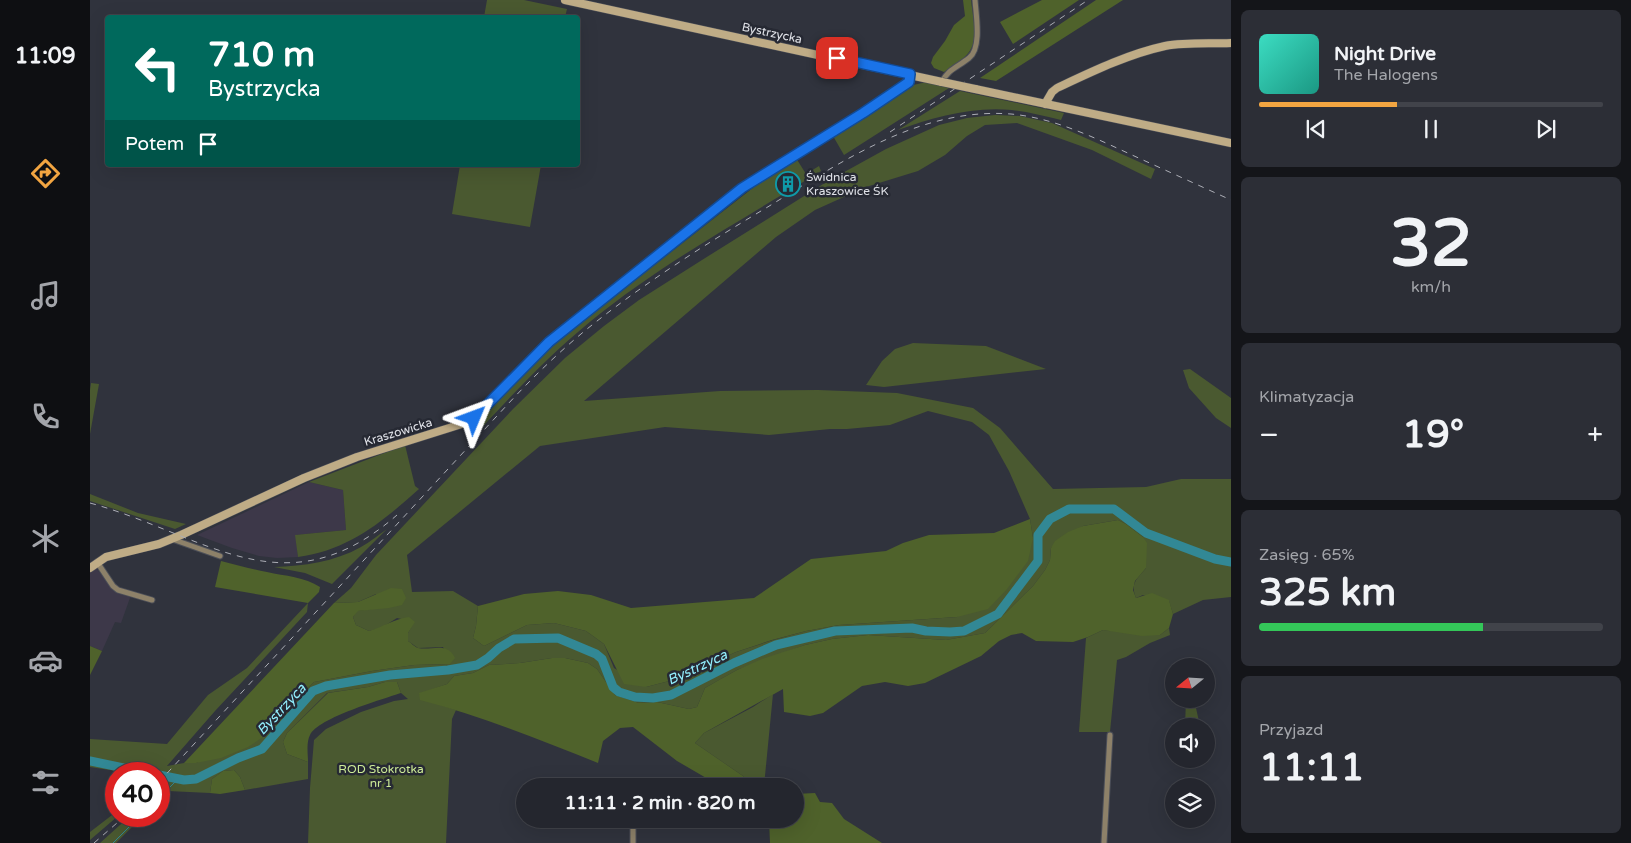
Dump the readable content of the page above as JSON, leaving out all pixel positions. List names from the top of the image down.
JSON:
{
  "streets": {
    "street": ["Bystrzycka", "Kraszowicka"]
  },
  "crossings": [
    ["Bystrzycka", "Kraszowicka"]
  ],
  "water": ["Bystrzyca"],
  "parks": ["ROD Stokrotka nr 1"],
  "places": {
    "building": ["Świdnica Kraszowice ŚK"]
  },
  "north": "left",
  "page": {
    "tabs": "11:09",
    "turn": ["710 m", "Bystrzycka"],
    "song": ["Night Drive", "The Halogens"],
    "then": "Potem",
    "tile": [
      ["32", "km/h"],
      "Klimatyzacja",
      ["Zasięg · 65%", "325 km"],
      ["Przyjazd", "11:11"]
    ],
    "heat": ["−", "19°", "+"],
    "limit": "40",
    "trip": "11:11 · 2 min · 820 m"
  }
}
